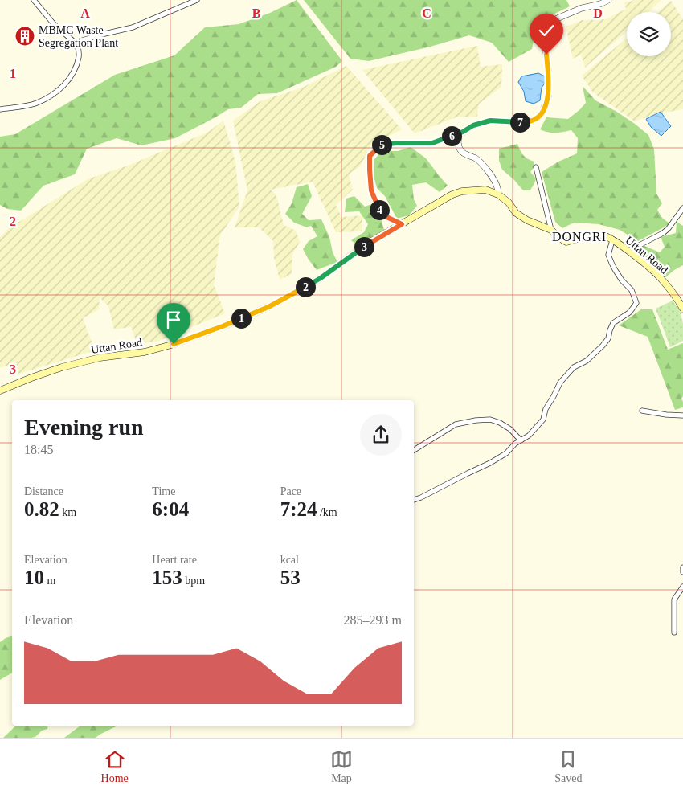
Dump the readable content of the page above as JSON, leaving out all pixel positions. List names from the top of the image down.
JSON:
{
  "streets": {
    "main road": ["Uttan Road"]
  },
  "districts": ["DONGRI"],
  "places": {
    "building": ["MBMC Waste Segregation Plant"]
  },
  "page": {
    "pins": [
      "7",
      "6",
      "5",
      "4",
      "3",
      "2",
      "1"
    ],
    "heading": ["Evening run", "18:45"],
    "stats": [
      ["Distance", "0.82 km"],
      ["Time", "6:04"],
      ["Pace", "7:24 /km"],
      ["Elevation", "10 m"],
      ["Heart rate", "153 bpm"],
      ["kcal", "53"]
    ],
    "chart": ["Elevation", "285–293 m"],
    "tabs": ["Home", "Map", "Saved"]
  },
  "grid": {
    "columns": [
      "A",
      "B",
      "C",
      "D"
    ],
    "rows": ["1", "2", "3"]
  }
}
